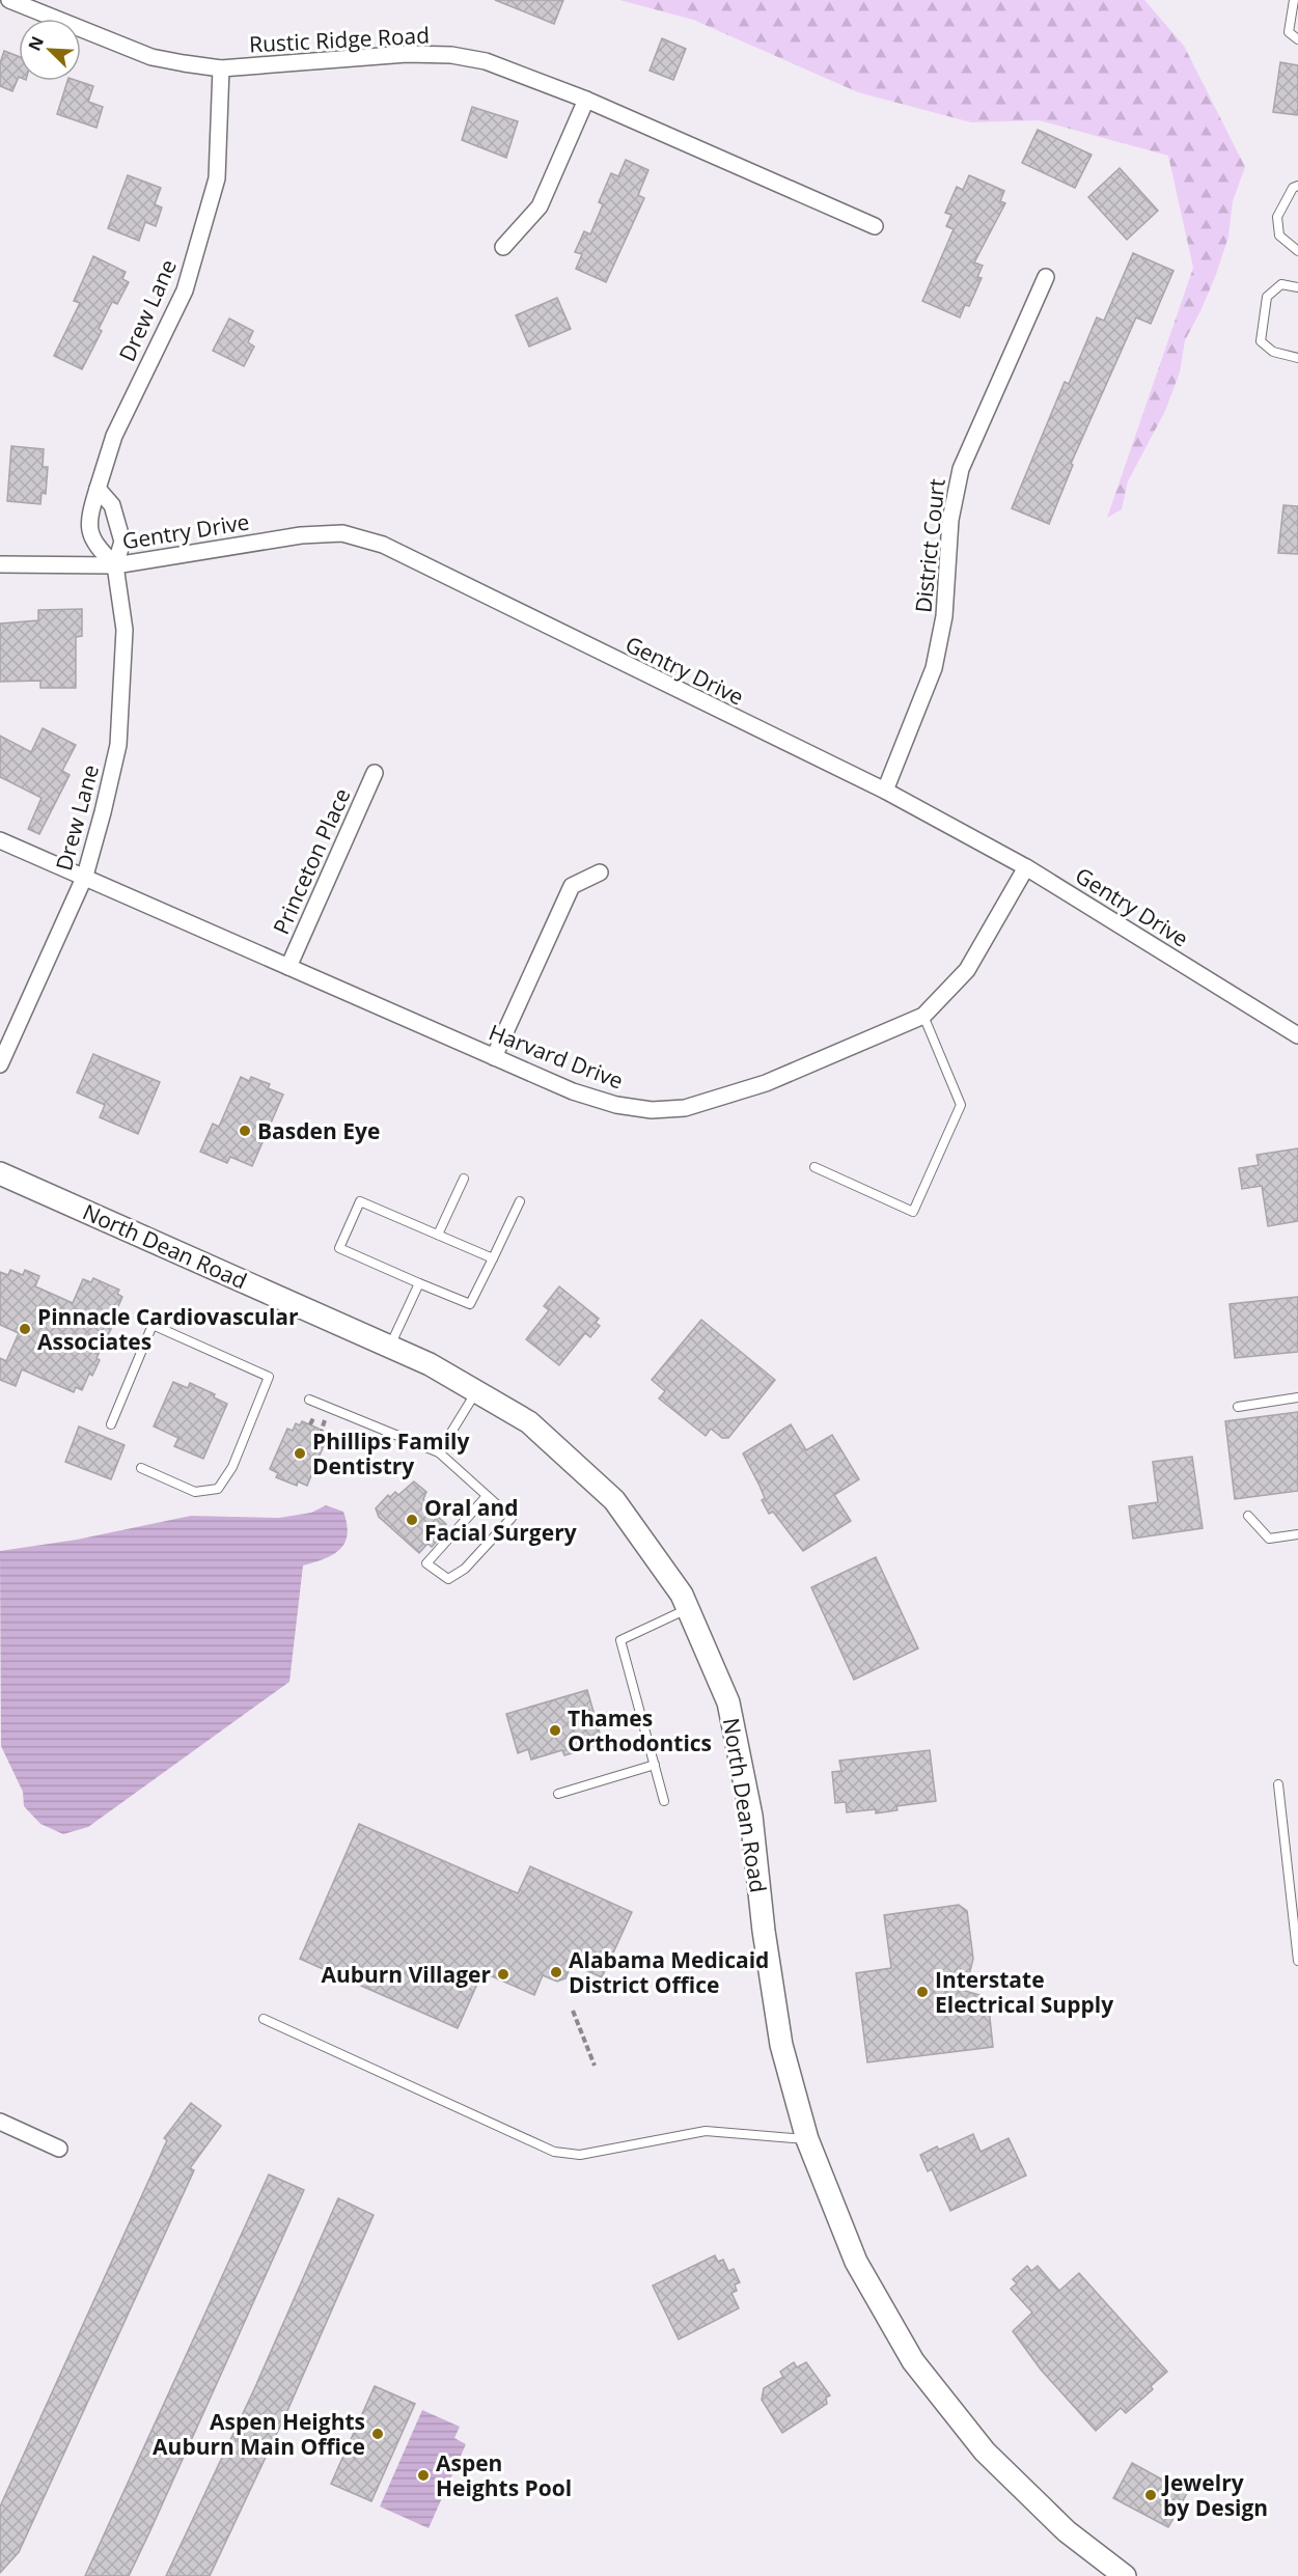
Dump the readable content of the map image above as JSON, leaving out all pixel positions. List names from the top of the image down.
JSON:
{
  "streets": {
    "street": [
      "Rustic Ridge Road",
      "Drew Lane",
      "Gentry Drive",
      "District Court",
      "Princeton Place",
      "Harvard Drive",
      "North Dean Road"
    ]
  },
  "crossings": [
    ["Rustic Ridge Road", "Drew Lane"],
    ["Drew Lane", "Gentry Drive"],
    ["Drew Lane", "Harvard Drive"],
    ["Gentry Drive", "District Court"],
    ["Gentry Drive", "Harvard Drive"],
    ["Princeton Place", "Harvard Drive"]
  ],
  "places": [
    "Basden Eye",
    "Pinnacle Cardiovascular Associates",
    "Phillips Family Dentistry",
    "Oral and Facial Surgery",
    "Thames Orthodontics",
    "Alabama Medicaid District Office",
    "Auburn Villager",
    "Interstate Electrical Supply",
    "Aspen Heights Auburn Main Office",
    "Aspen Heights Pool",
    "Jewelry by Design"
  ],
  "north": "top left"
}
